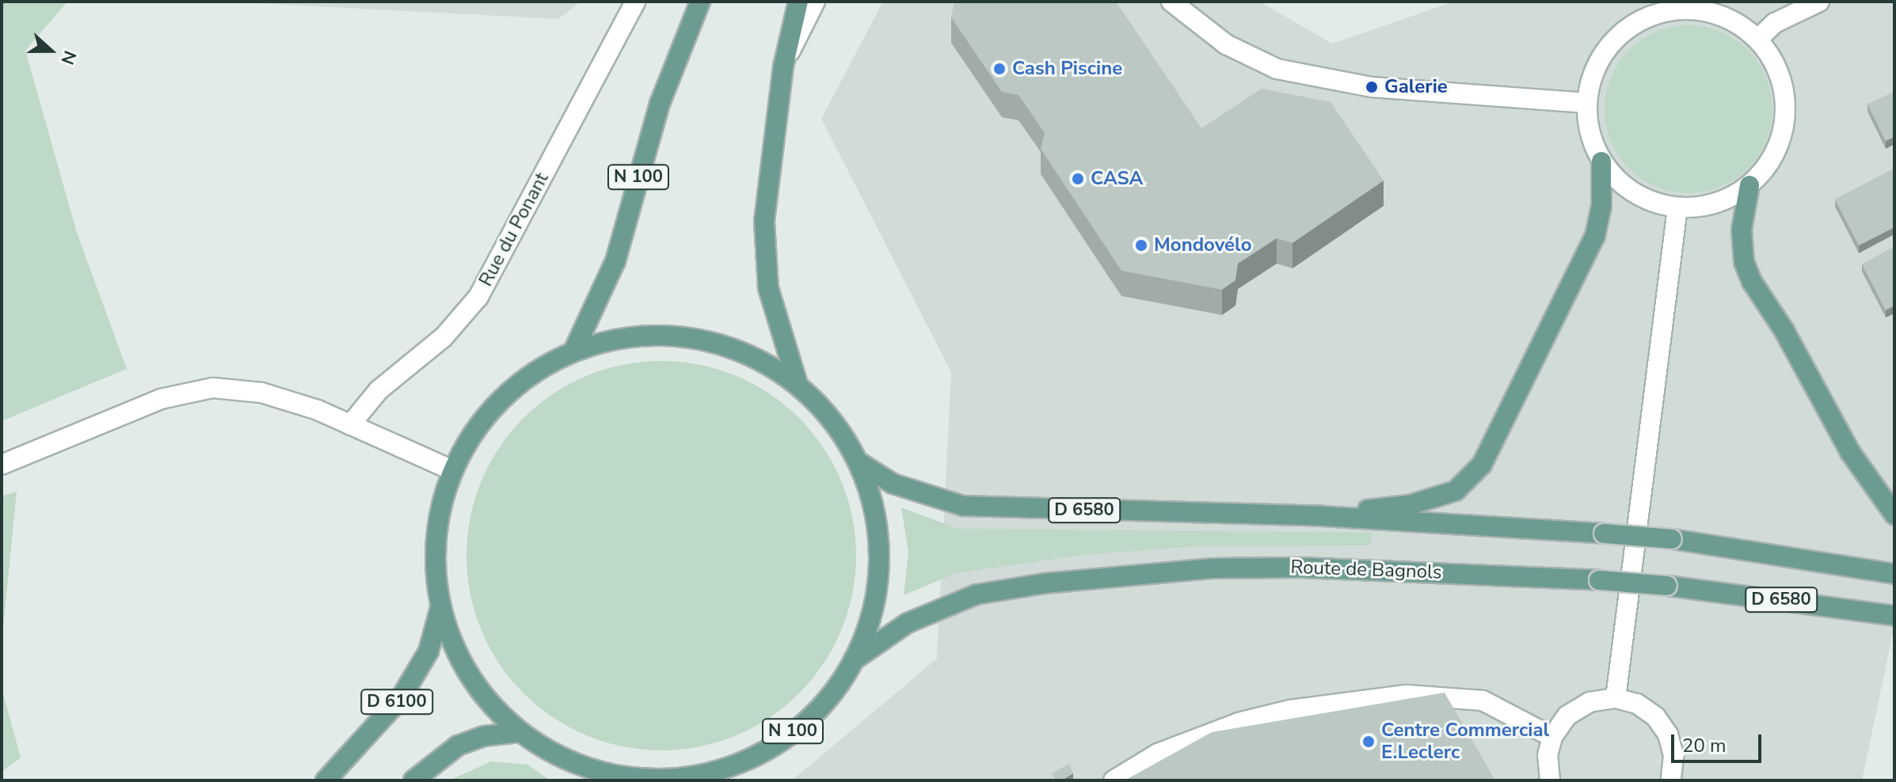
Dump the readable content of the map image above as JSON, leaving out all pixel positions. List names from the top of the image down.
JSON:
{
  "streets": {
    "main road": [
      "N 100",
      "D 6580",
      "Route de Bagnols",
      "D 6100"
    ],
    "street": ["Rue du Ponant"]
  },
  "crossings": [
    ["N 100", "D 6580"],
    ["N 100", "Route de Bagnols"],
    ["N 100", "D 6100"]
  ],
  "places": [
    "Cash Piscine",
    "Galerie",
    "CASA",
    "Mondovélo",
    "Centre Commercial E.Leclerc"
  ],
  "scale_bar": "20 m",
  "north": "right"
}
